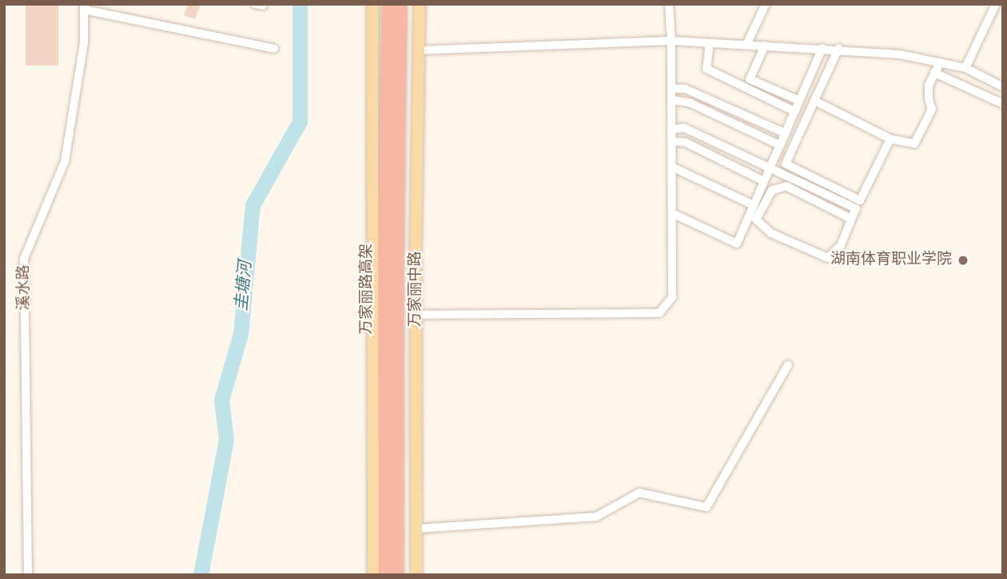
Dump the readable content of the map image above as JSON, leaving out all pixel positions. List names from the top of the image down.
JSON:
{
  "streets": {
    "highway": ["万家丽路高架"],
    "main road": ["万家丽中路"],
    "street": ["溪水路"]
  },
  "water": ["圭塘河"],
  "places": ["湖南体育职业学院"]
}
